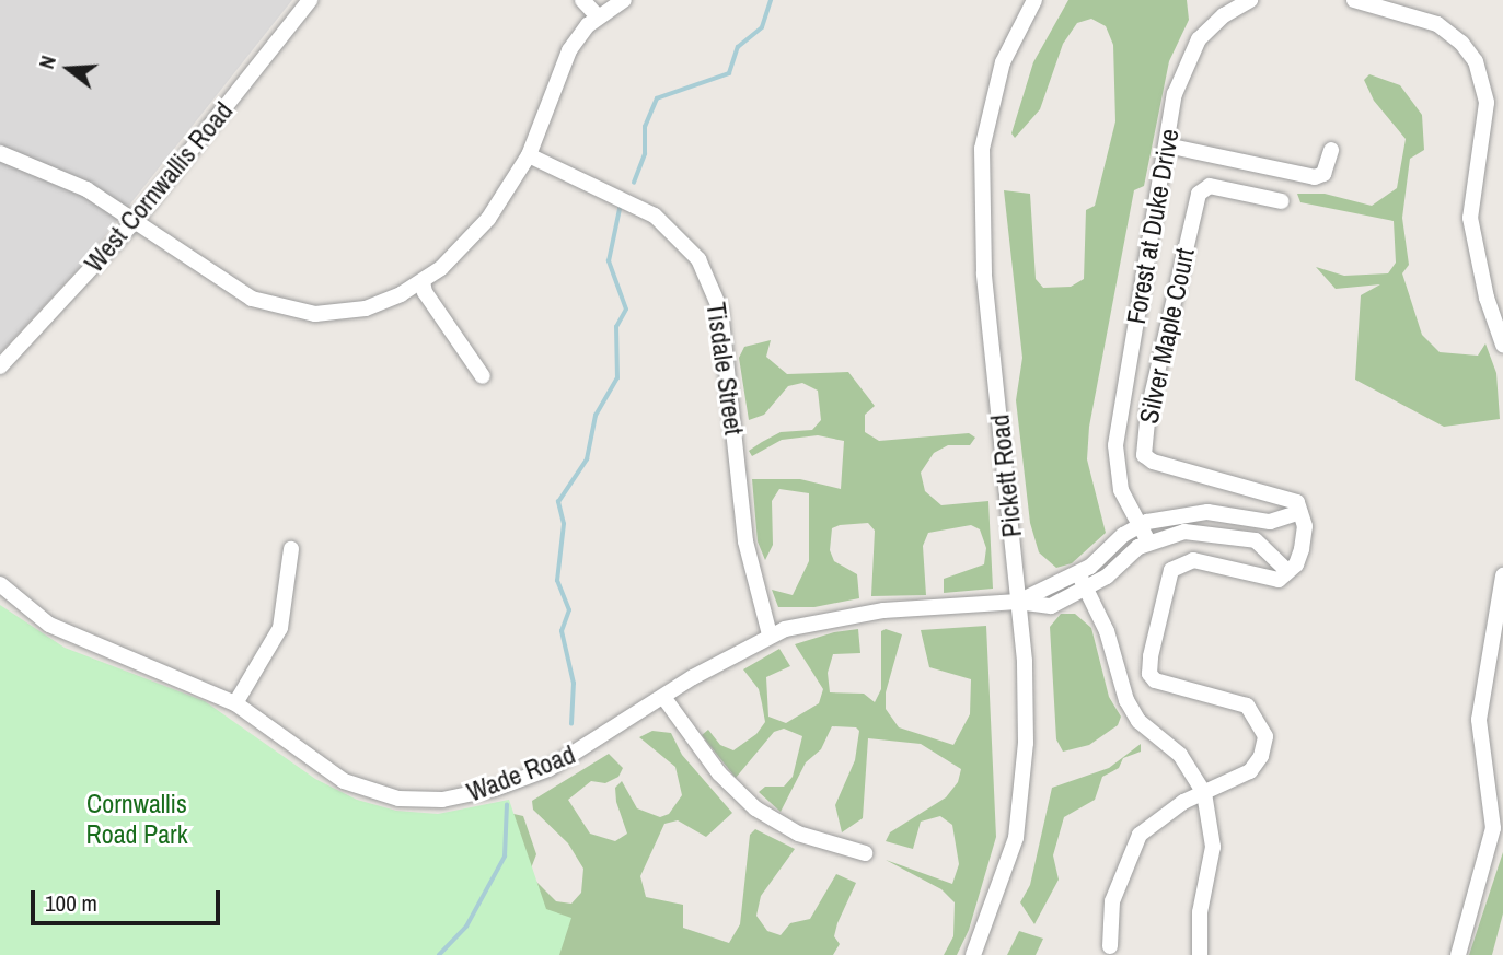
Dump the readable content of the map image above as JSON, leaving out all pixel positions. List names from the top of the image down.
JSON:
{
  "streets": {
    "street": [
      "West Cornwallis Road",
      "Forest at Duke Drive",
      "Silver Maple Court",
      "Tisdale Street",
      "Pickett Road",
      "Wade Road"
    ]
  },
  "crossings": [
    ["Tisdale Street", "Wade Road"],
    ["Pickett Road", "Wade Road"]
  ],
  "parks": ["Cornwallis Road Park"],
  "scale_bar": "100 m",
  "north": "left"
}
